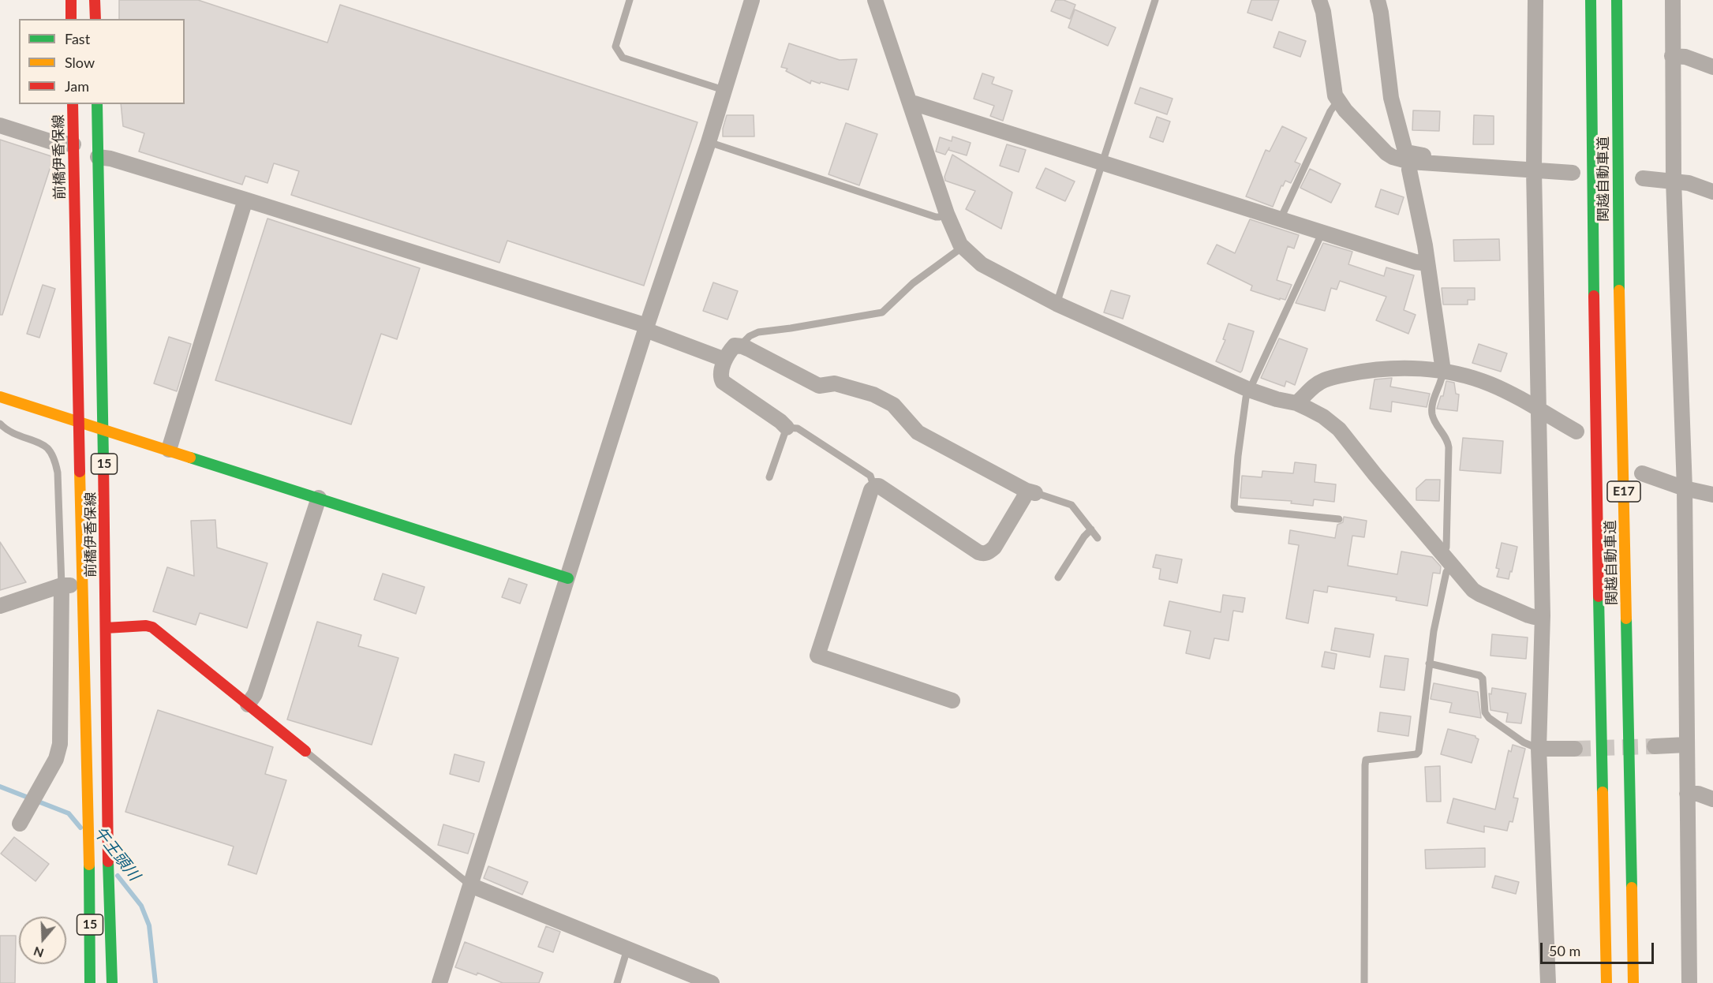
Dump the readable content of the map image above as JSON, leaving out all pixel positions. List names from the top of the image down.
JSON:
{
  "streets": {
    "main road": [
      "前橋伊香保線",
      "関越自動車道",
      "15",
      "E17"
    ]
  },
  "water": ["午王頭川"],
  "legend": ["Fast", "Slow", "Jam"],
  "scale_bar": "50 m",
  "north": "bottom"
}
